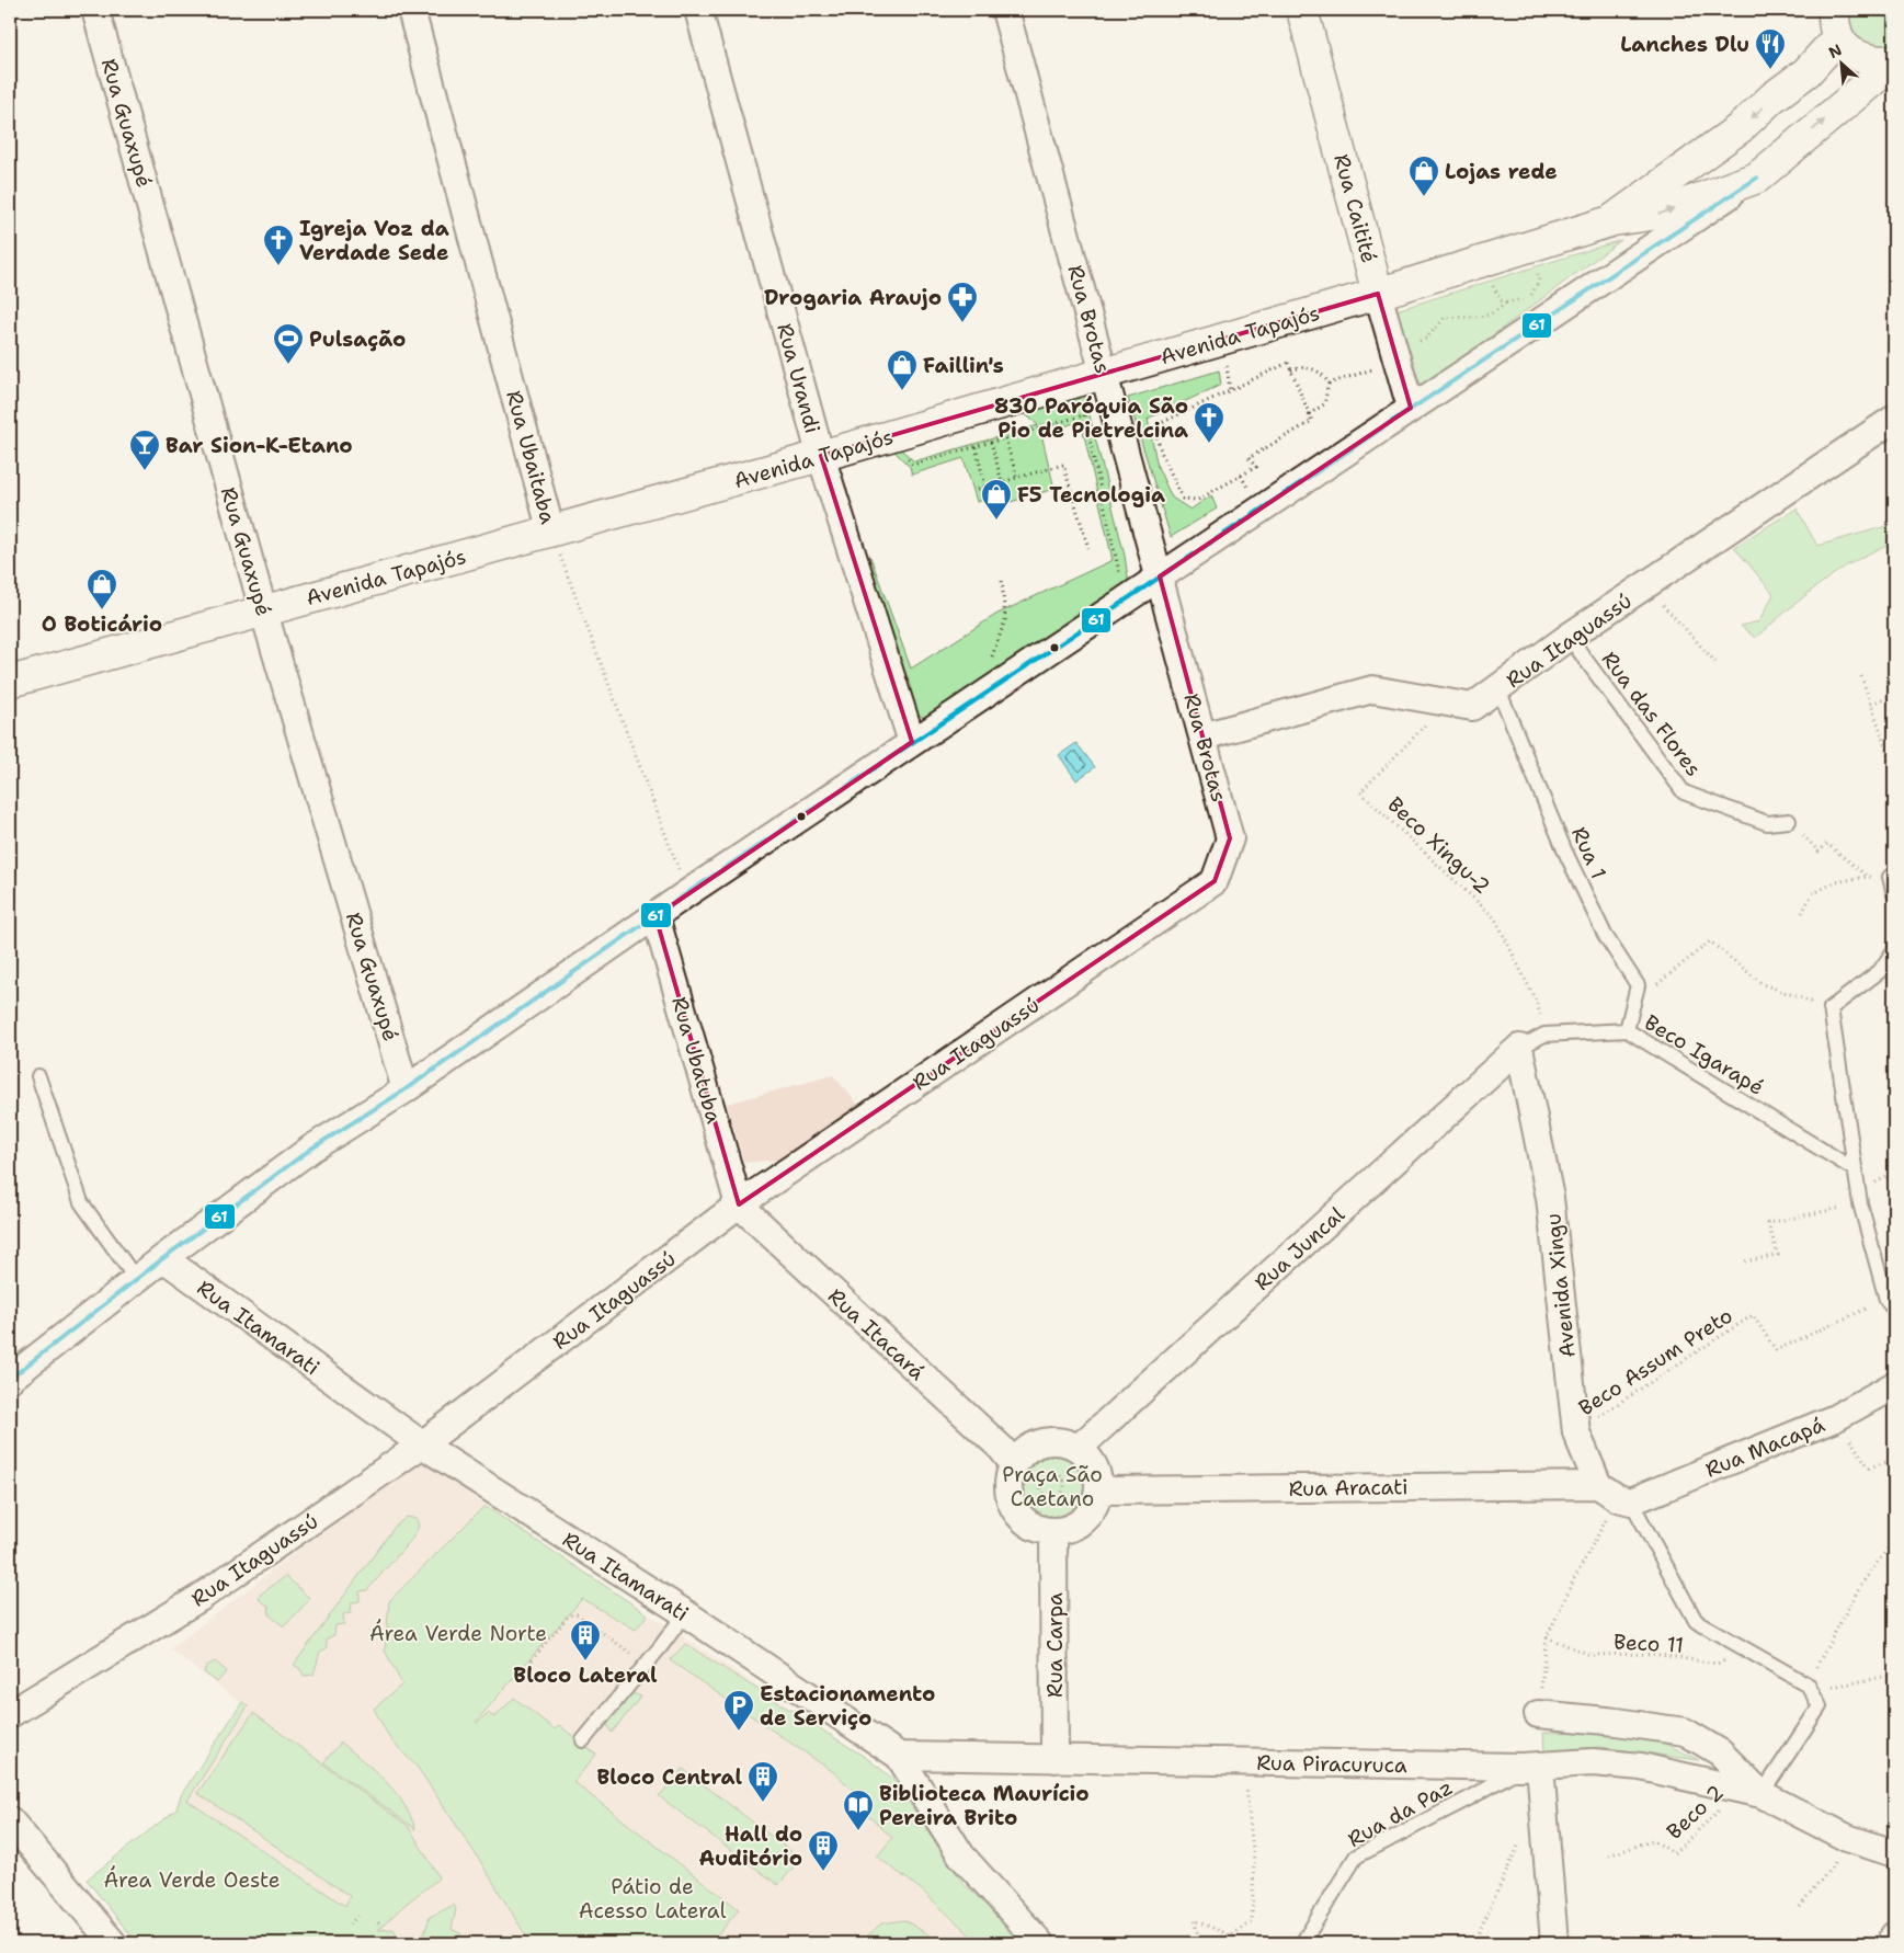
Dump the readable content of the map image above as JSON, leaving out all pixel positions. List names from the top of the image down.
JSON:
{
  "streets": {
    "main road": ["Rua Caitité", "Avenida Tapajós"],
    "street": [
      "Rua Guaxupé",
      "Rua Brotas",
      "Rua Urandi",
      "Rua Ubaitaba",
      "Rua Itaguassú",
      "Rua Ubatuba",
      "Rua Juncal",
      "Avenida Xingu",
      "Rua Itamarati",
      "Rua Itacará",
      "Rua Macapá",
      "Rua Aracati",
      "Rua Carpa",
      "Rua Piracuruca"
    ],
    "lane": [
      "Rua das Flores",
      "Rua 1",
      "Beco Igarapé",
      "Rua da Paz"
    ],
    "path": [
      "Beco Xingu-2",
      "Beco Assum Preto",
      "Beco 11",
      "Beco 2"
    ]
  },
  "crossings": [
    ["Rua Guaxupé", "Avenida Tapajós"],
    ["Rua Caitité", "Avenida Tapajós"],
    ["Rua Brotas", "Avenida Tapajós"],
    ["Rua Brotas", "Rua Itaguassú"],
    ["Avenida Tapajós", "Rua Urandi"],
    ["Avenida Tapajós", "Rua Ubaitaba"],
    ["Rua Itaguassú", "Rua das Flores"],
    ["Rua Itaguassú", "Beco Xingu-2"],
    ["Rua Itaguassú", "Rua 1"],
    ["Rua Itaguassú", "Rua Ubatuba"],
    ["Rua Itaguassú", "Rua Itamarati"],
    ["Rua Itaguassú", "Rua Itacará"],
    ["Beco Xingu-2", "Beco Igarapé"],
    ["Beco Igarapé", "Rua Juncal"],
    ["Beco Igarapé", "Avenida Xingu"],
    ["Rua Ubatuba", "Rua Itacará"],
    ["Rua Juncal", "Avenida Xingu"],
    ["Avenida Xingu", "Beco Assum Preto"],
    ["Avenida Xingu", "Rua Macapá"],
    ["Avenida Xingu", "Rua Aracati"],
    ["Rua Itamarati", "Rua Piracuruca"],
    ["Rua Macapá", "Rua Aracati"],
    ["Rua Carpa", "Rua Piracuruca"],
    ["Rua Piracuruca", "Beco 2"],
    ["Rua Piracuruca", "Rua da Paz"]
  ],
  "parks": [
    "Praça São Caetano",
    "Área Verde Norte",
    "Área Verde Oeste",
    "Pátio de Acesso Lateral"
  ],
  "places": {
    "restaurant": ["Lanches Dlu"],
    "shop": [
      "Lojas rede",
      "Faillin's",
      "F5 Tecnologia",
      "O Boticário"
    ],
    "church": ["Igreja Voz da Verdade Sede", "830 Paróquia São Pio de Pietrelcina"],
    "pharmacy": ["Drogaria Araujo"],
    "sports": ["Pulsação"],
    "bar": ["Bar Sion-K-Etano"],
    "building": ["Bloco Lateral", "Bloco Central", "Hall do Auditório"],
    "parking": ["Estacionamento de Serviço"],
    "library": ["Biblioteca Maurício Pereira Brito"]
  },
  "lines": ["transit line 61"],
  "north": "top left"
}
